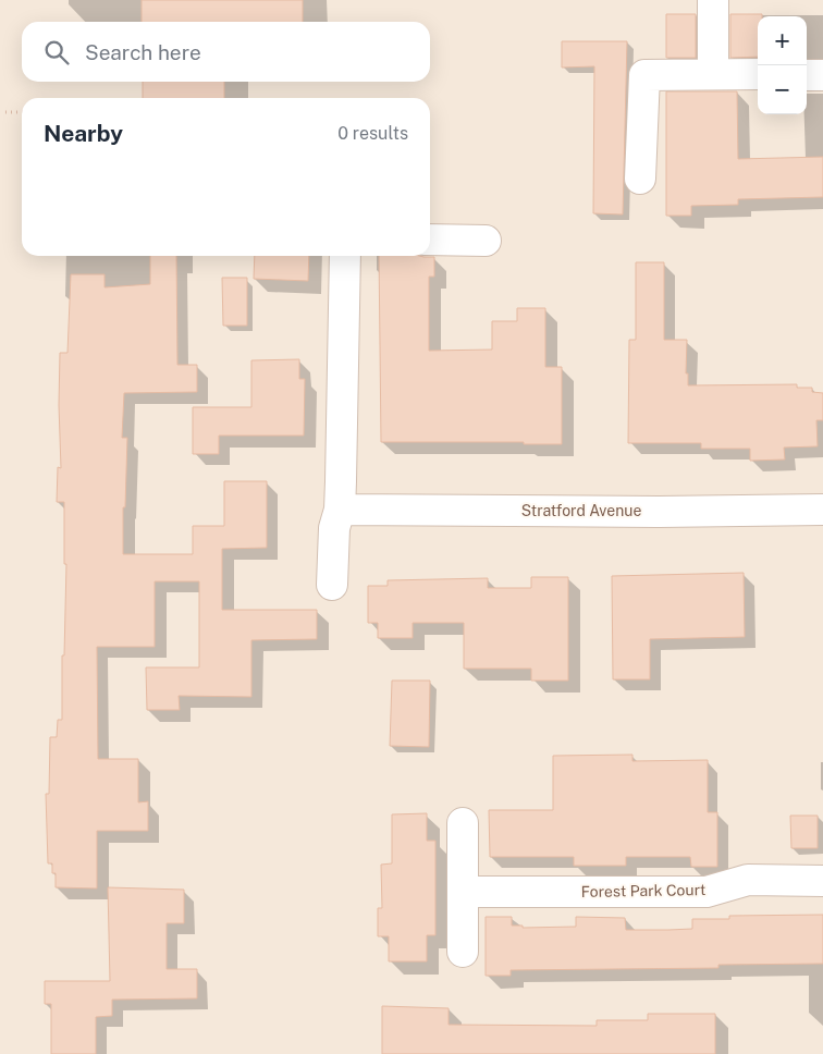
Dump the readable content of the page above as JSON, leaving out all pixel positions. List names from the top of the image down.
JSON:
{
  "streets": {
    "street": ["Stratford Avenue", "Forest Park Court"]
  },
  "page": {
    "map_buttons": ["+", "−"],
    "search": "Search here",
    "heading": ["Nearby", "0 results"]
  }
}
